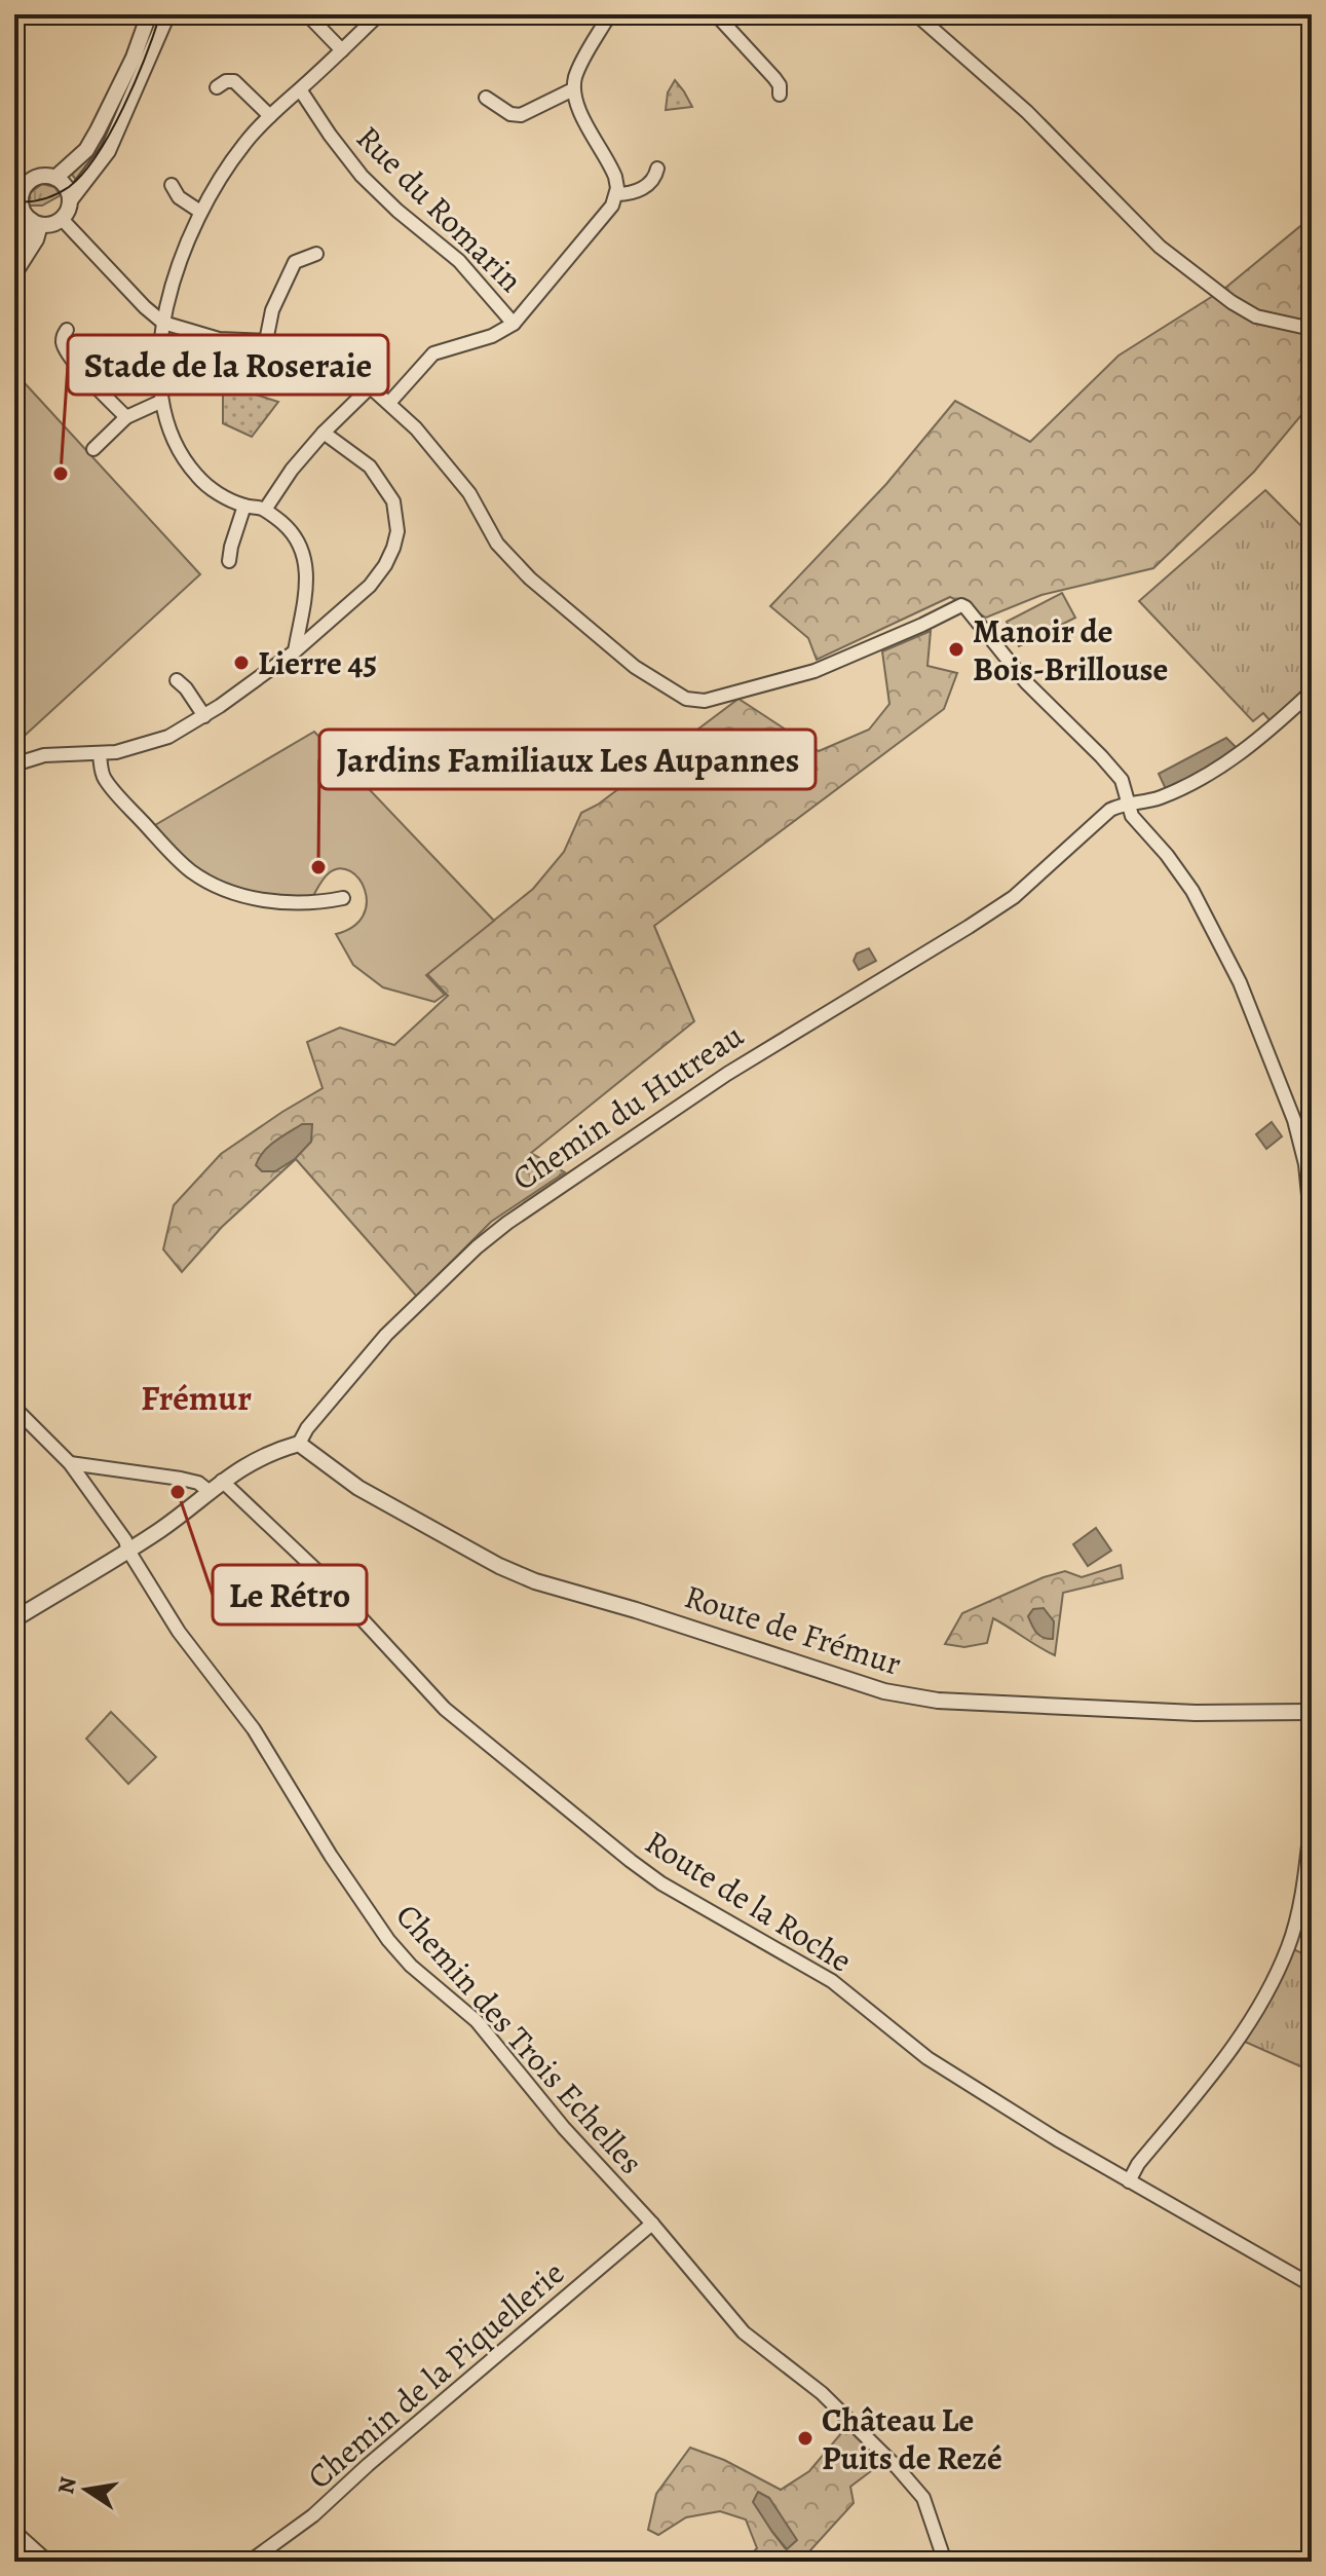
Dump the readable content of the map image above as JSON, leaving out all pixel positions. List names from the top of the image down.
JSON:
{
  "streets": {
    "street": [
      "Rue du Romarin",
      "Chemin du Hutreau",
      "Route de Frémur",
      "Route de la Roche",
      "Chemin des Trois Echelles",
      "Chemin de la Piquellerie"
    ]
  },
  "crossings": [
    ["Chemin du Hutreau", "Route de Frémur"],
    ["Chemin des Trois Echelles", "Chemin de la Piquellerie"]
  ],
  "districts": ["Frémur"],
  "places": [
    "Stade de la Roseraie",
    "Manoir de Bois-Brillouse",
    "Lierre 45",
    "Jardins Familiaux Les Aupannes",
    "Le Rétro",
    "Château Le Puits de Rezé"
  ],
  "north": "left"
}
